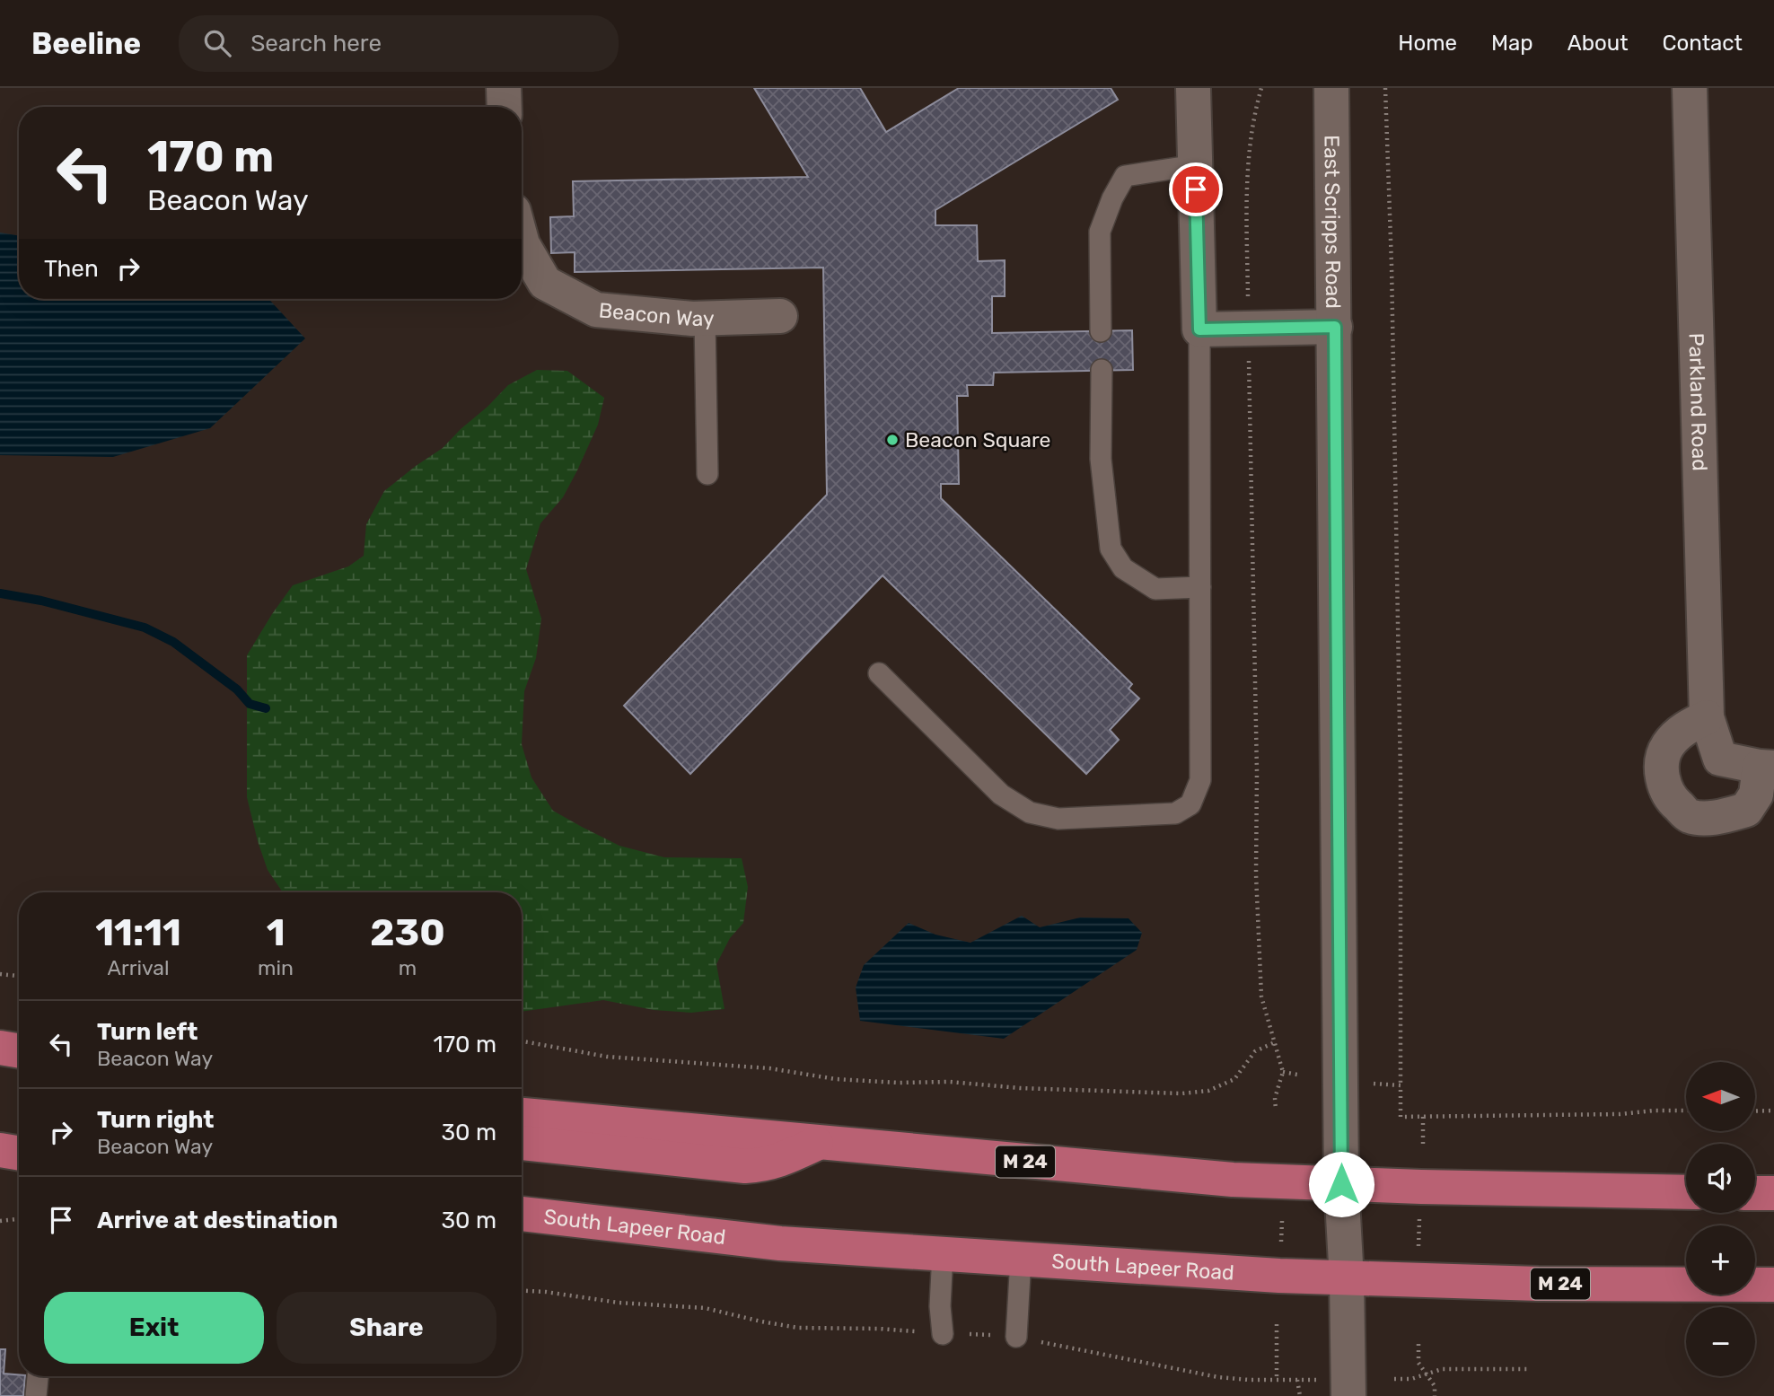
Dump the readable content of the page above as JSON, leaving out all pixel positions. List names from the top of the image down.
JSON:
{
  "streets": {
    "main road": ["M 24", "South Lapeer Road"],
    "street": ["East Scripps Road", "Beacon Way", "Parkland Road"]
  },
  "crossings": [
    ["East Scripps Road", "M 24"],
    ["East Scripps Road", "South Lapeer Road"]
  ],
  "places": ["Beacon Square"],
  "north": "left",
  "page": {
    "header": "Beeline",
    "search": "Search here",
    "nav": [
      "Home",
      "Map",
      "About",
      "Contact"
    ],
    "turn": ["170 m", "Beacon Way"],
    "then": "Then",
    "eta": [
      "11:11",
      "Arrival",
      "1",
      "min",
      "230",
      "m"
    ],
    "list": [
      {
        "name": "Turn left",
        "note": "Beacon Way",
        "value": "170 m"
      },
      {
        "name": "Turn right",
        "note": "Beacon Way",
        "value": "30 m"
      },
      {
        "name": "Arrive at destination",
        "value": "30 m"
      }
    ],
    "map_buttons": ["+", "−"],
    "buttons": ["Exit", "Share"]
  }
}
